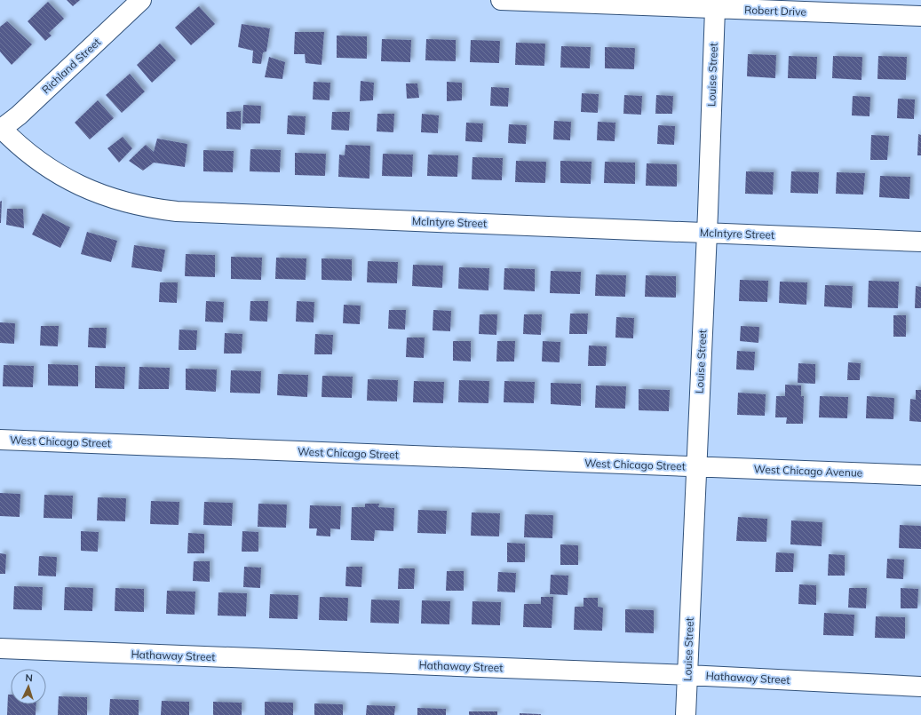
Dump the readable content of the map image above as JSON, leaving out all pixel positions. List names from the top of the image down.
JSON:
{
  "streets": {
    "street": [
      "Robert Drive",
      "Richland Street",
      "Louise Street",
      "McIntyre Street",
      "West Chicago Street",
      "West Chicago Avenue",
      "Hathaway Street"
    ]
  },
  "crossings": [
    ["Robert Drive", "Louise Street"],
    ["Richland Street", "McIntyre Street"],
    ["Louise Street", "McIntyre Street"],
    ["Louise Street", "West Chicago Street"],
    ["Louise Street", "West Chicago Avenue"],
    ["Louise Street", "Hathaway Street"],
    ["West Chicago Street", "West Chicago Avenue"]
  ],
  "north": "top"
}
